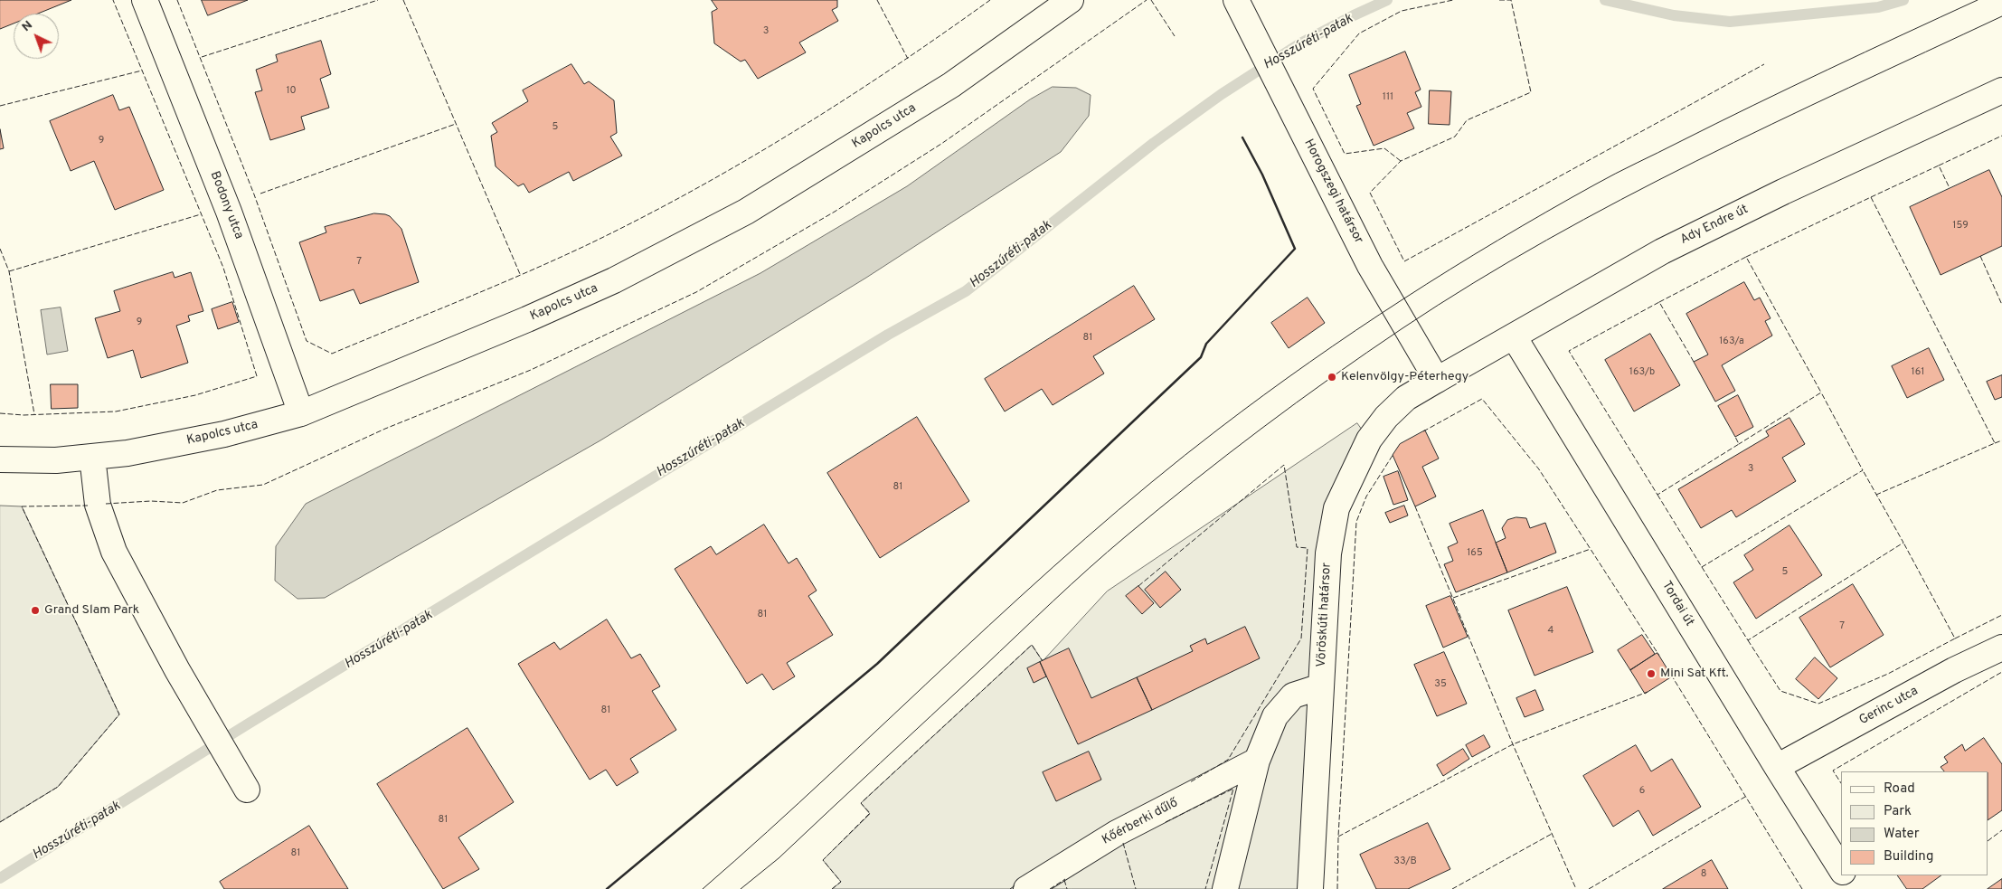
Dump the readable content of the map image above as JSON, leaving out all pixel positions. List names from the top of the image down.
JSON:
{
  "streets": {
    "street": [
      "Kapolcs utca",
      "Horogszegi határsor",
      "Bodony utca",
      "Ady Endre út",
      "Tordai út",
      "Vöröskúti határsor",
      "Gerinc utca",
      "Kőérberki dűlő"
    ]
  },
  "crossings": [
    ["Kapolcs utca", "Bodony utca"],
    ["Horogszegi határsor", "Ady Endre út"],
    ["Horogszegi határsor", "Vöröskúti határsor"],
    ["Ady Endre út", "Tordai út"],
    ["Ady Endre út", "Vöröskúti határsor"],
    ["Tordai út", "Gerinc utca"]
  ],
  "water": ["Hosszúréti-patak"],
  "places": ["Kelenvölgy-Péterhegy", "Grand Slam Park", "Mini Sat Kft."],
  "house_numbers": [
    "3",
    "10",
    "111",
    "5",
    "9",
    "159",
    "7",
    "9",
    "81",
    "163/a",
    "163/b",
    "161",
    "3",
    "81",
    "165",
    "5",
    "81",
    "7",
    "4",
    "35",
    "81",
    "6",
    "81",
    "81",
    "33/B",
    "8"
  ],
  "legend": [
    "Road",
    "Park",
    "Water",
    "Building"
  ],
  "north": "top left"
}
